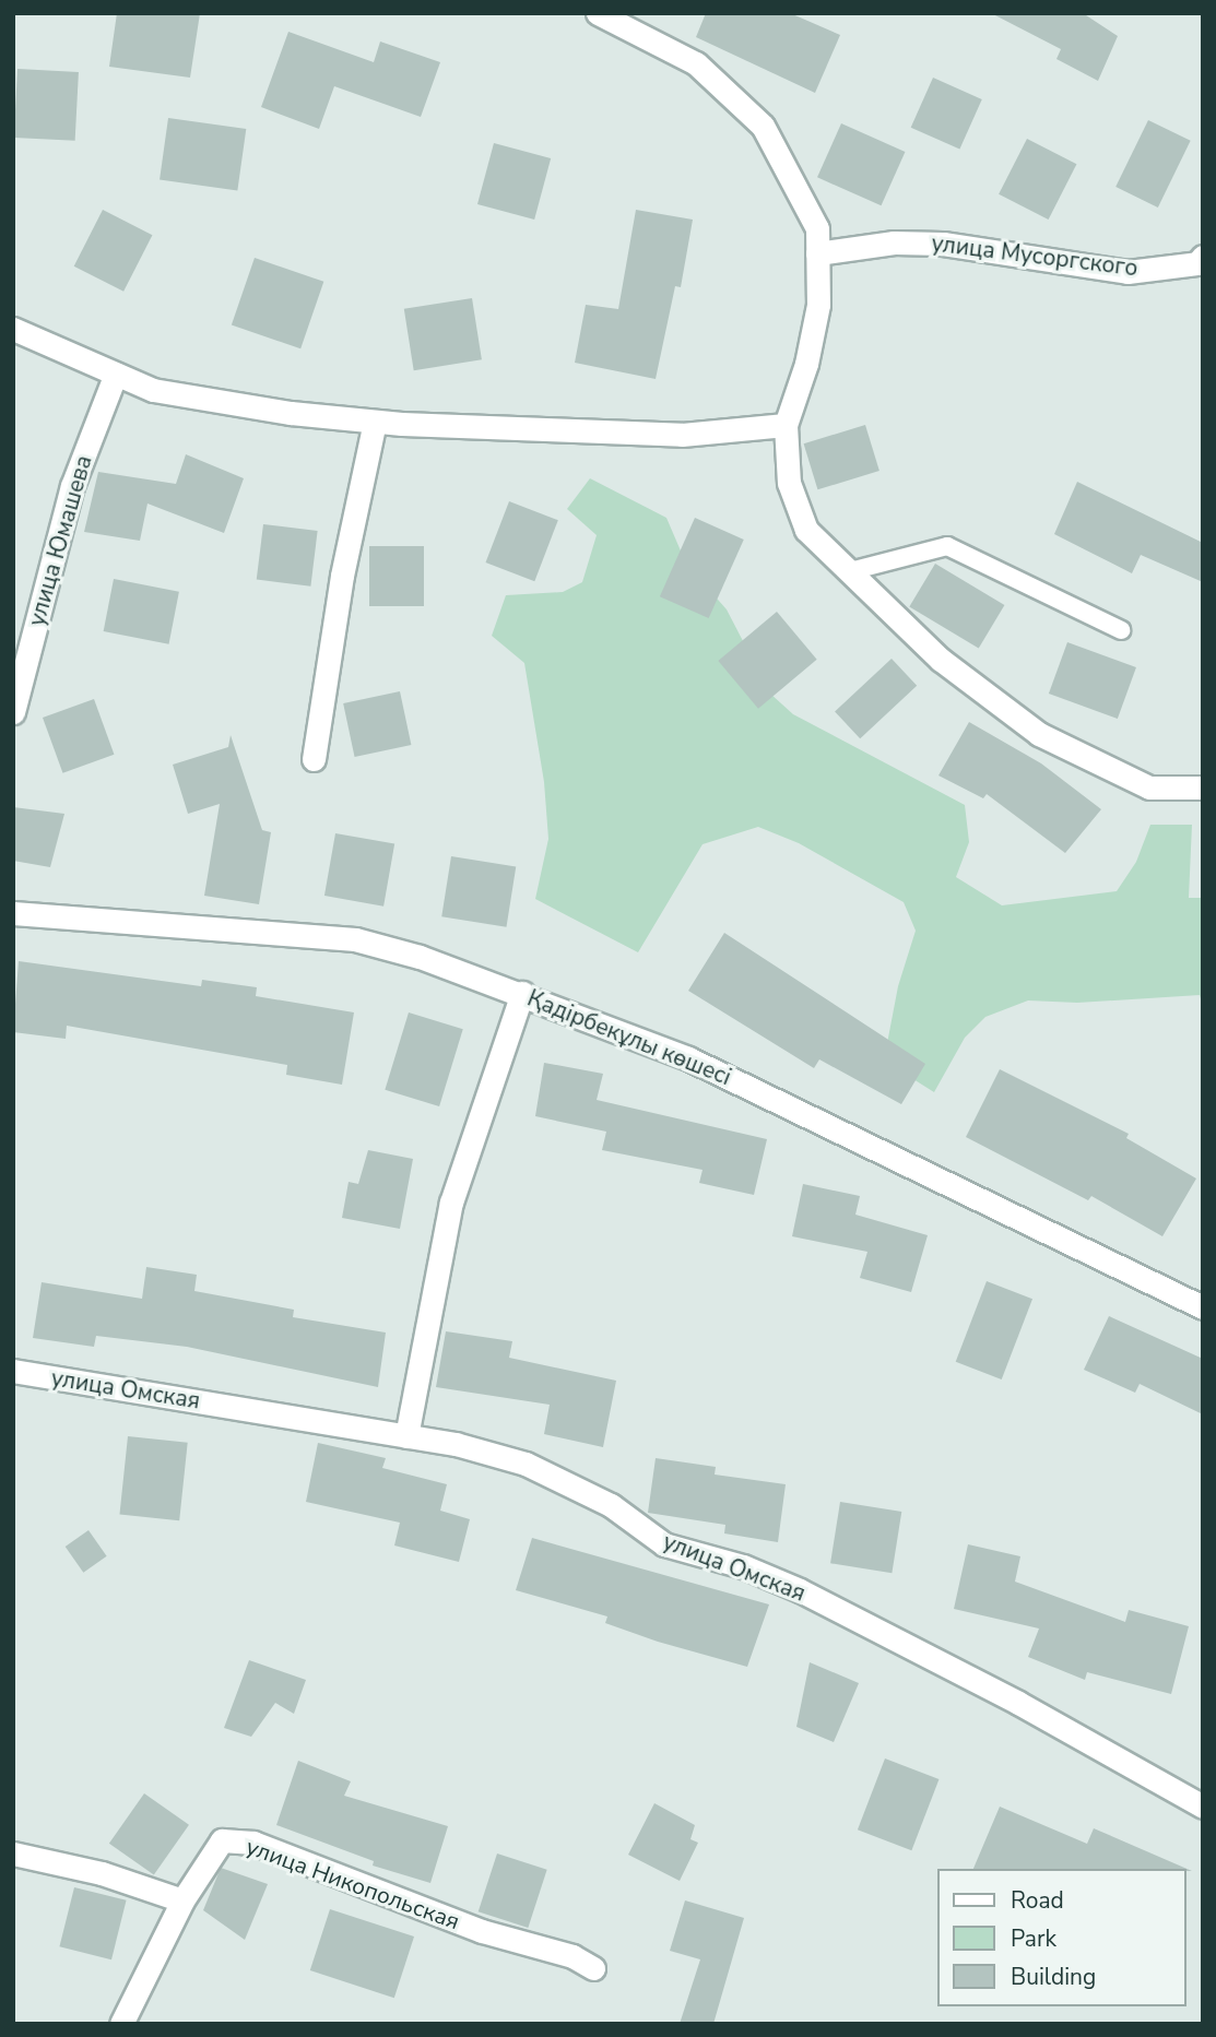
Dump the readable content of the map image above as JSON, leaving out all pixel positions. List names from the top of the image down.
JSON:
{
  "streets": {
    "street": [
      "улица Мусоргского",
      "улица Юмашева",
      "Қадірбекұлы көшесі",
      "улица Омская",
      "улица Никопольская"
    ]
  },
  "legend": ["Road", "Park", "Building"]
}
